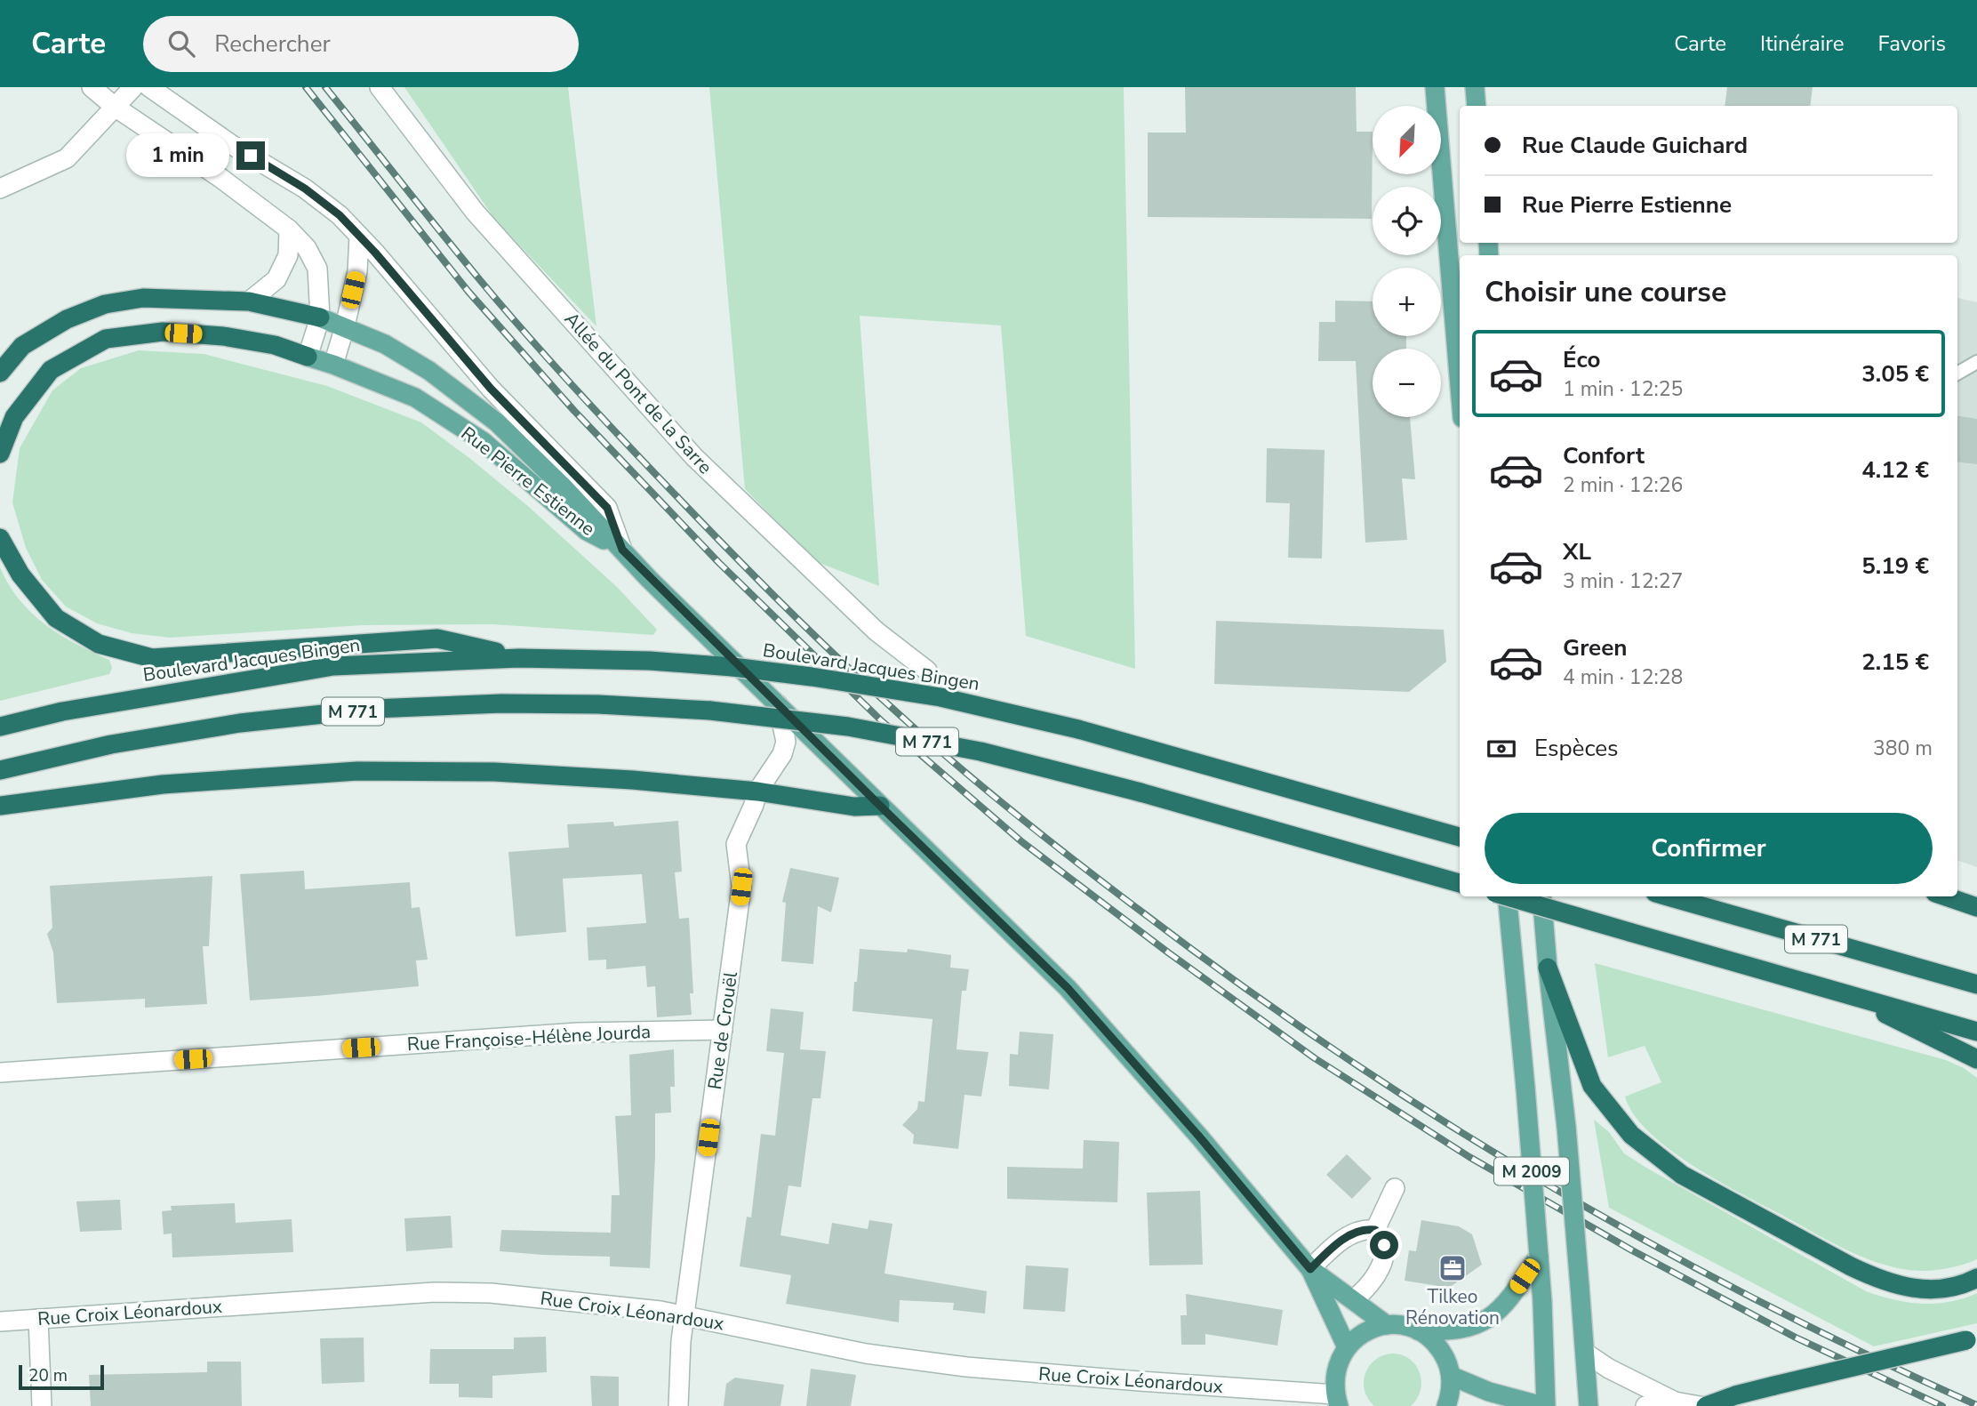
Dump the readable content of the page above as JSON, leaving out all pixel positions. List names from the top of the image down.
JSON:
{
  "streets": {
    "highway": ["Boulevard Jacques Bingen", "M 771"],
    "main road": ["Rue Pierre Estienne", "M 2009"],
    "street": [
      "Allée du Pont de la Sarre",
      "Rue de Crouël",
      "Rue Françoise-Hélène Jourda",
      "Rue Croix Léonardoux"
    ]
  },
  "crossings": [
    ["Rue Pierre Estienne", "Rue de Crouël"],
    ["Rue de Crouël", "Rue Françoise-Hélène Jourda"],
    ["Rue de Crouël", "Rue Croix Léonardoux"]
  ],
  "places": {
    "office": ["Tilkeo Rénovation"]
  },
  "scale_bar": "20 m",
  "north": "bottom left",
  "page": {
    "header": "Carte",
    "search": "Rechercher",
    "nav": ["Carte", "Itinéraire", "Favoris"],
    "map_buttons": ["+", "−"],
    "banner": ["Rue Claude Guichard", "Rue Pierre Estienne"],
    "bubble": "1 min",
    "heading": "Choisir une course",
    "list": [
      {
        "name": "Éco",
        "note": "1 min · 12:25",
        "value": "3.05 €"
      },
      {
        "name": "Confort",
        "note": "2 min · 12:26",
        "value": "4.12 €"
      },
      {
        "name": "XL",
        "note": "3 min · 12:27",
        "value": "5.19 €"
      },
      {
        "name": "Green",
        "note": "4 min · 12:28",
        "value": "2.15 €"
      }
    ],
    "pay": ["Espèces", "380 m"],
    "buttons": "Confirmer",
    "scale": "20 m"
  }
}
